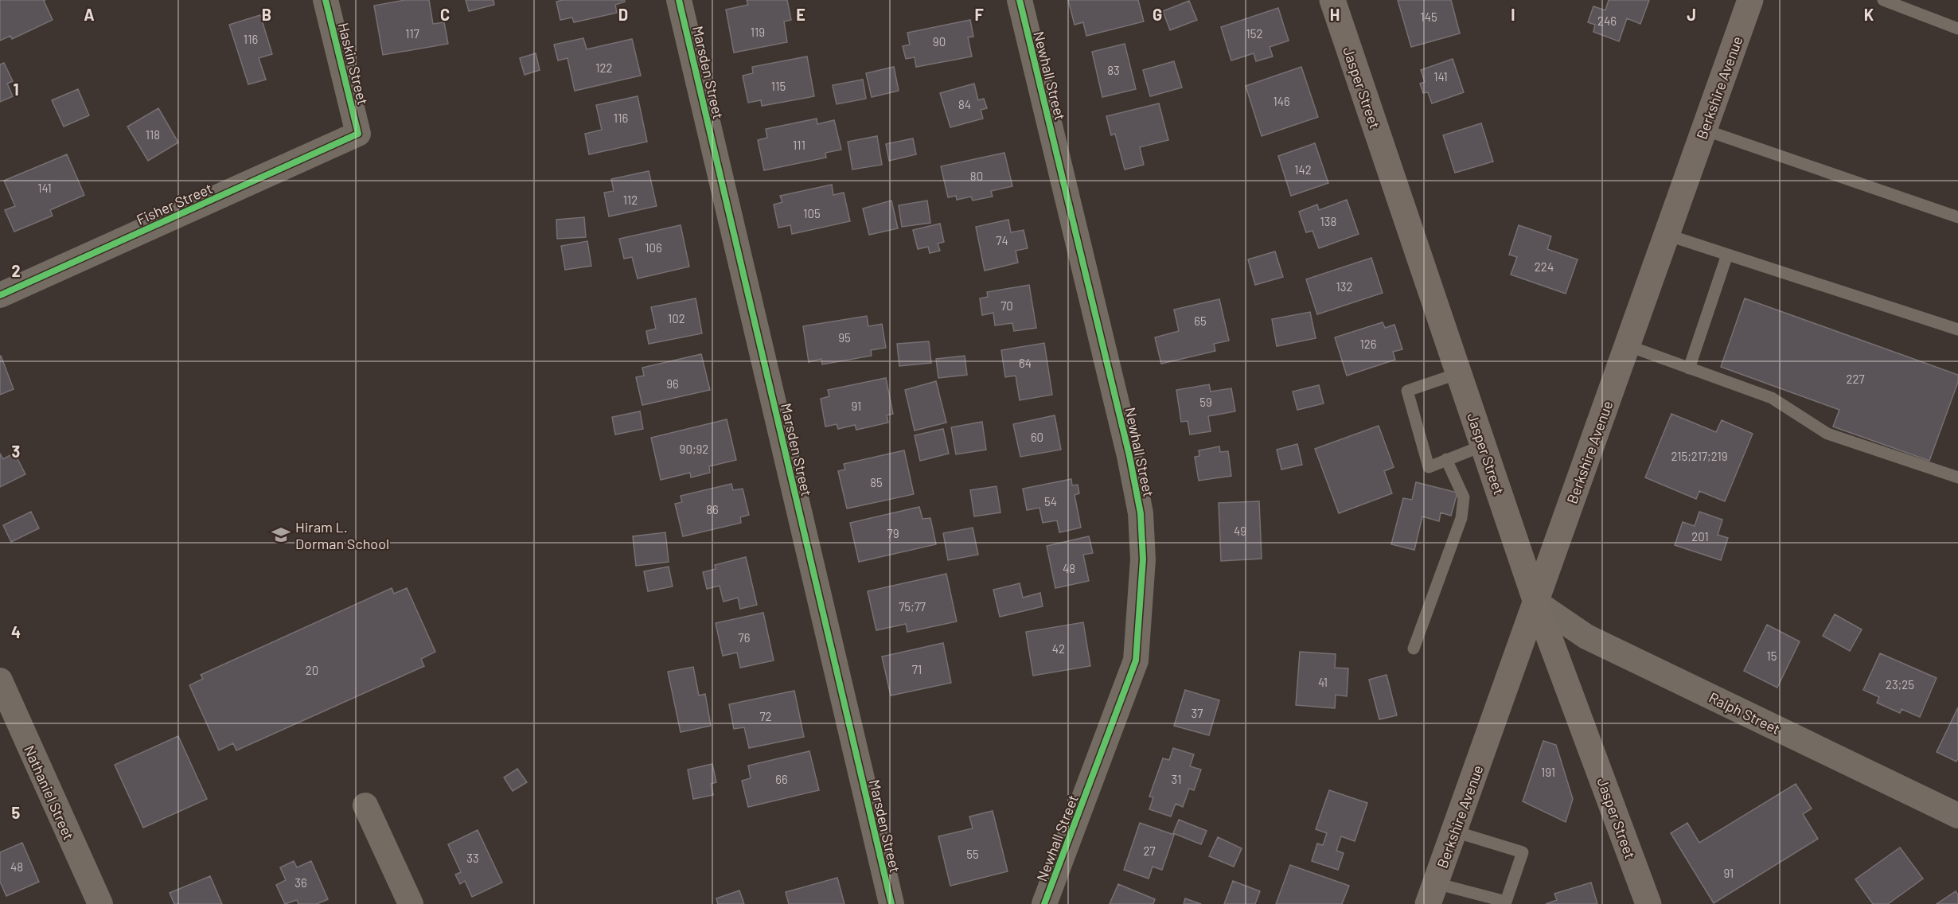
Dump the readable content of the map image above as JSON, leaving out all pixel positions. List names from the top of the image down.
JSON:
{
  "streets": {
    "main road": ["Jasper Street", "Berkshire Avenue"],
    "street": [
      "Haskin Street",
      "Marsden Street",
      "Newhall Street",
      "Fisher Street",
      "Ralph Street",
      "Nathaniel Street"
    ]
  },
  "crossings": [
    ["Haskin Street", "Fisher Street"],
    ["Jasper Street", "Berkshire Avenue"],
    ["Jasper Street", "Ralph Street"],
    ["Berkshire Avenue", "Ralph Street"]
  ],
  "places": {
    "school or university": ["Hiram L. Dorman School"]
  },
  "house_numbers": [
    "145",
    "246",
    "119",
    "117",
    "152",
    "116",
    "90",
    "122",
    "83",
    "141",
    "115",
    "146",
    "84",
    "116",
    "118",
    "111",
    "142",
    "80",
    "141",
    "112",
    "105",
    "138",
    "74",
    "106",
    "224",
    "132",
    "70",
    "102",
    "65",
    "95",
    "126",
    "64",
    "227",
    "96",
    "59",
    "91",
    "60",
    "90;92",
    "215;217;219",
    "85",
    "54",
    "86",
    "49",
    "79",
    "201",
    "48",
    "75;77",
    "76",
    "42",
    "15",
    "71",
    "20",
    "41",
    "23;25",
    "37",
    "72",
    "191",
    "66",
    "31",
    "27",
    "55",
    "33",
    "48",
    "91",
    "36"
  ],
  "grid": {
    "columns": [
      "A",
      "B",
      "C",
      "D",
      "E",
      "F",
      "G",
      "H",
      "I",
      "J",
      "K"
    ],
    "rows": [
      "1",
      "2",
      "3",
      "4",
      "5"
    ]
  }
}
